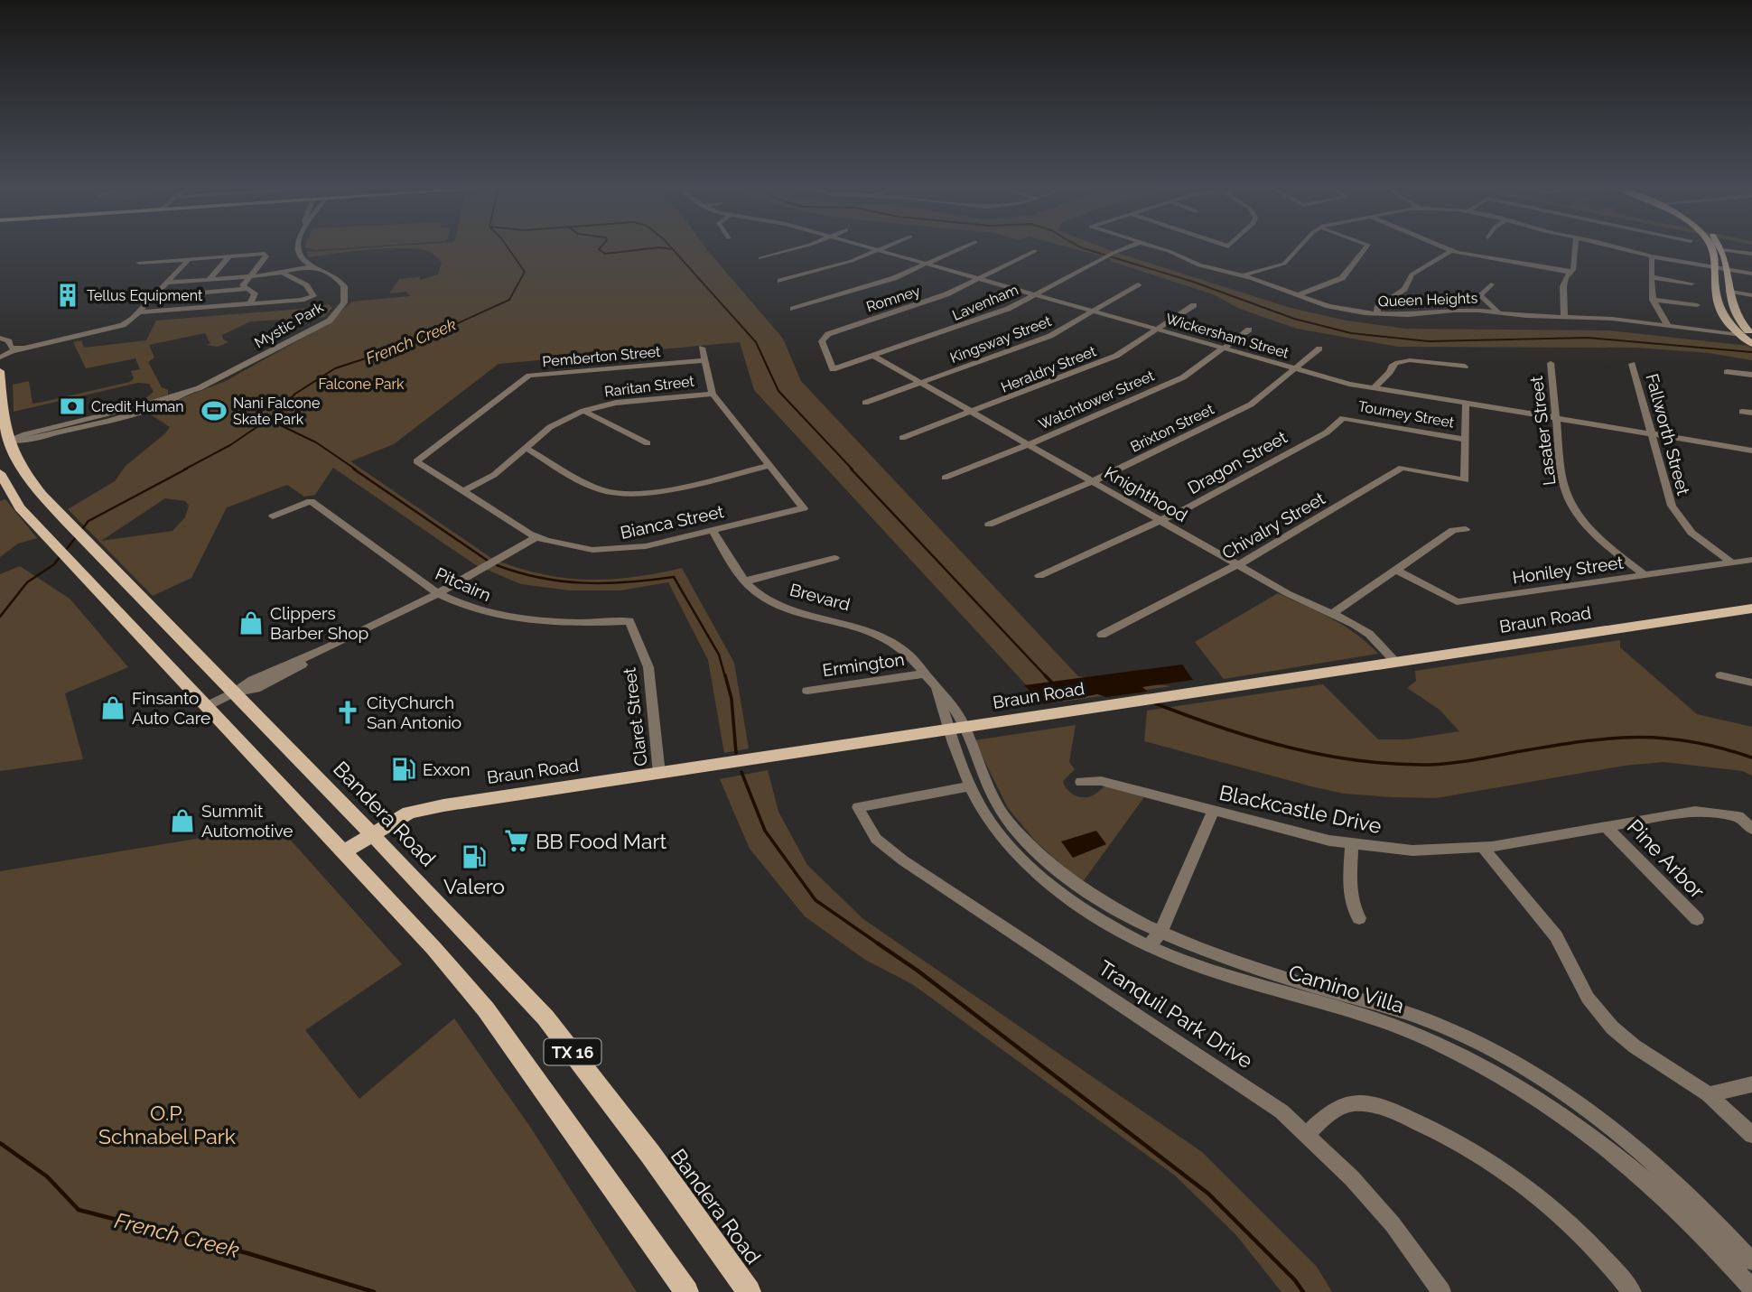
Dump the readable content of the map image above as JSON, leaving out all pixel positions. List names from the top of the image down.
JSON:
{
  "streets": {
    "main road": ["Braun Road", "Bandera Road", "TX 16"],
    "street": [
      "Romney",
      "Queen Heights",
      "Lavenham",
      "Mystic Park",
      "Wickersham Street",
      "Kingsway Street",
      "Pemberton Street",
      "Heraldry Street",
      "Raritan Street",
      "Watchtower Street",
      "Tourney Street",
      "Brixton Street",
      "Lasater Street",
      "Fallworth Street",
      "Dragon Street",
      "Knighthood",
      "Bianca Street",
      "Chivalry Street",
      "Honiley Street",
      "Pitcairn",
      "Brevard",
      "Ermington",
      "Claret Street",
      "Blackcastle Drive",
      "Pine Arbor",
      "Camino Villa",
      "Tranquil Park Drive"
    ]
  },
  "crossings": [
    ["Romney", "Lavenham"],
    ["Romney", "Wickersham Street"],
    ["Lavenham", "Wickersham Street"],
    ["Lavenham", "Knighthood"],
    ["Mystic Park", "Bandera Road"],
    ["Wickersham Street", "Kingsway Street"],
    ["Wickersham Street", "Heraldry Street"],
    ["Wickersham Street", "Watchtower Street"],
    ["Wickersham Street", "Brixton Street"],
    ["Wickersham Street", "Lasater Street"],
    ["Wickersham Street", "Fallworth Street"],
    ["Kingsway Street", "Knighthood"],
    ["Pemberton Street", "Bianca Street"],
    ["Heraldry Street", "Knighthood"],
    ["Raritan Street", "Bianca Street"],
    ["Watchtower Street", "Knighthood"],
    ["Tourney Street", "Dragon Street"],
    ["Brixton Street", "Knighthood"],
    ["Lasater Street", "Honiley Street"],
    ["Fallworth Street", "Honiley Street"],
    ["Dragon Street", "Knighthood"],
    ["Knighthood", "Chivalry Street"],
    ["Knighthood", "Braun Road"],
    ["Bianca Street", "Brevard"],
    ["Pitcairn", "Claret Street"],
    ["Brevard", "Braun Road"],
    ["Brevard", "Ermington"],
    ["Brevard", "Camino Villa"],
    ["Braun Road", "Claret Street"],
    ["Braun Road", "Bandera Road"],
    ["Braun Road", "Camino Villa"],
    ["Braun Road", "TX 16"],
    ["Blackcastle Drive", "Pine Arbor"],
    ["Camino Villa", "Tranquil Park Drive"]
  ],
  "water": ["French Creek"],
  "parks": ["Falcone Park", "O.P. Schnabel Park"],
  "places": {
    "building": ["Tellus Equipment"],
    "bank": ["Credit Human"],
    "sports": ["Nani Falcone Skate Park"],
    "shop": ["Clippers Barber Shop", "Finsanto Auto Care", "Summit Automotive"],
    "church": ["CityChurch San Antonio"],
    "fuel station": ["Exxon", "Valero"],
    "supermarket": ["BB Food Mart"]
  }
}
